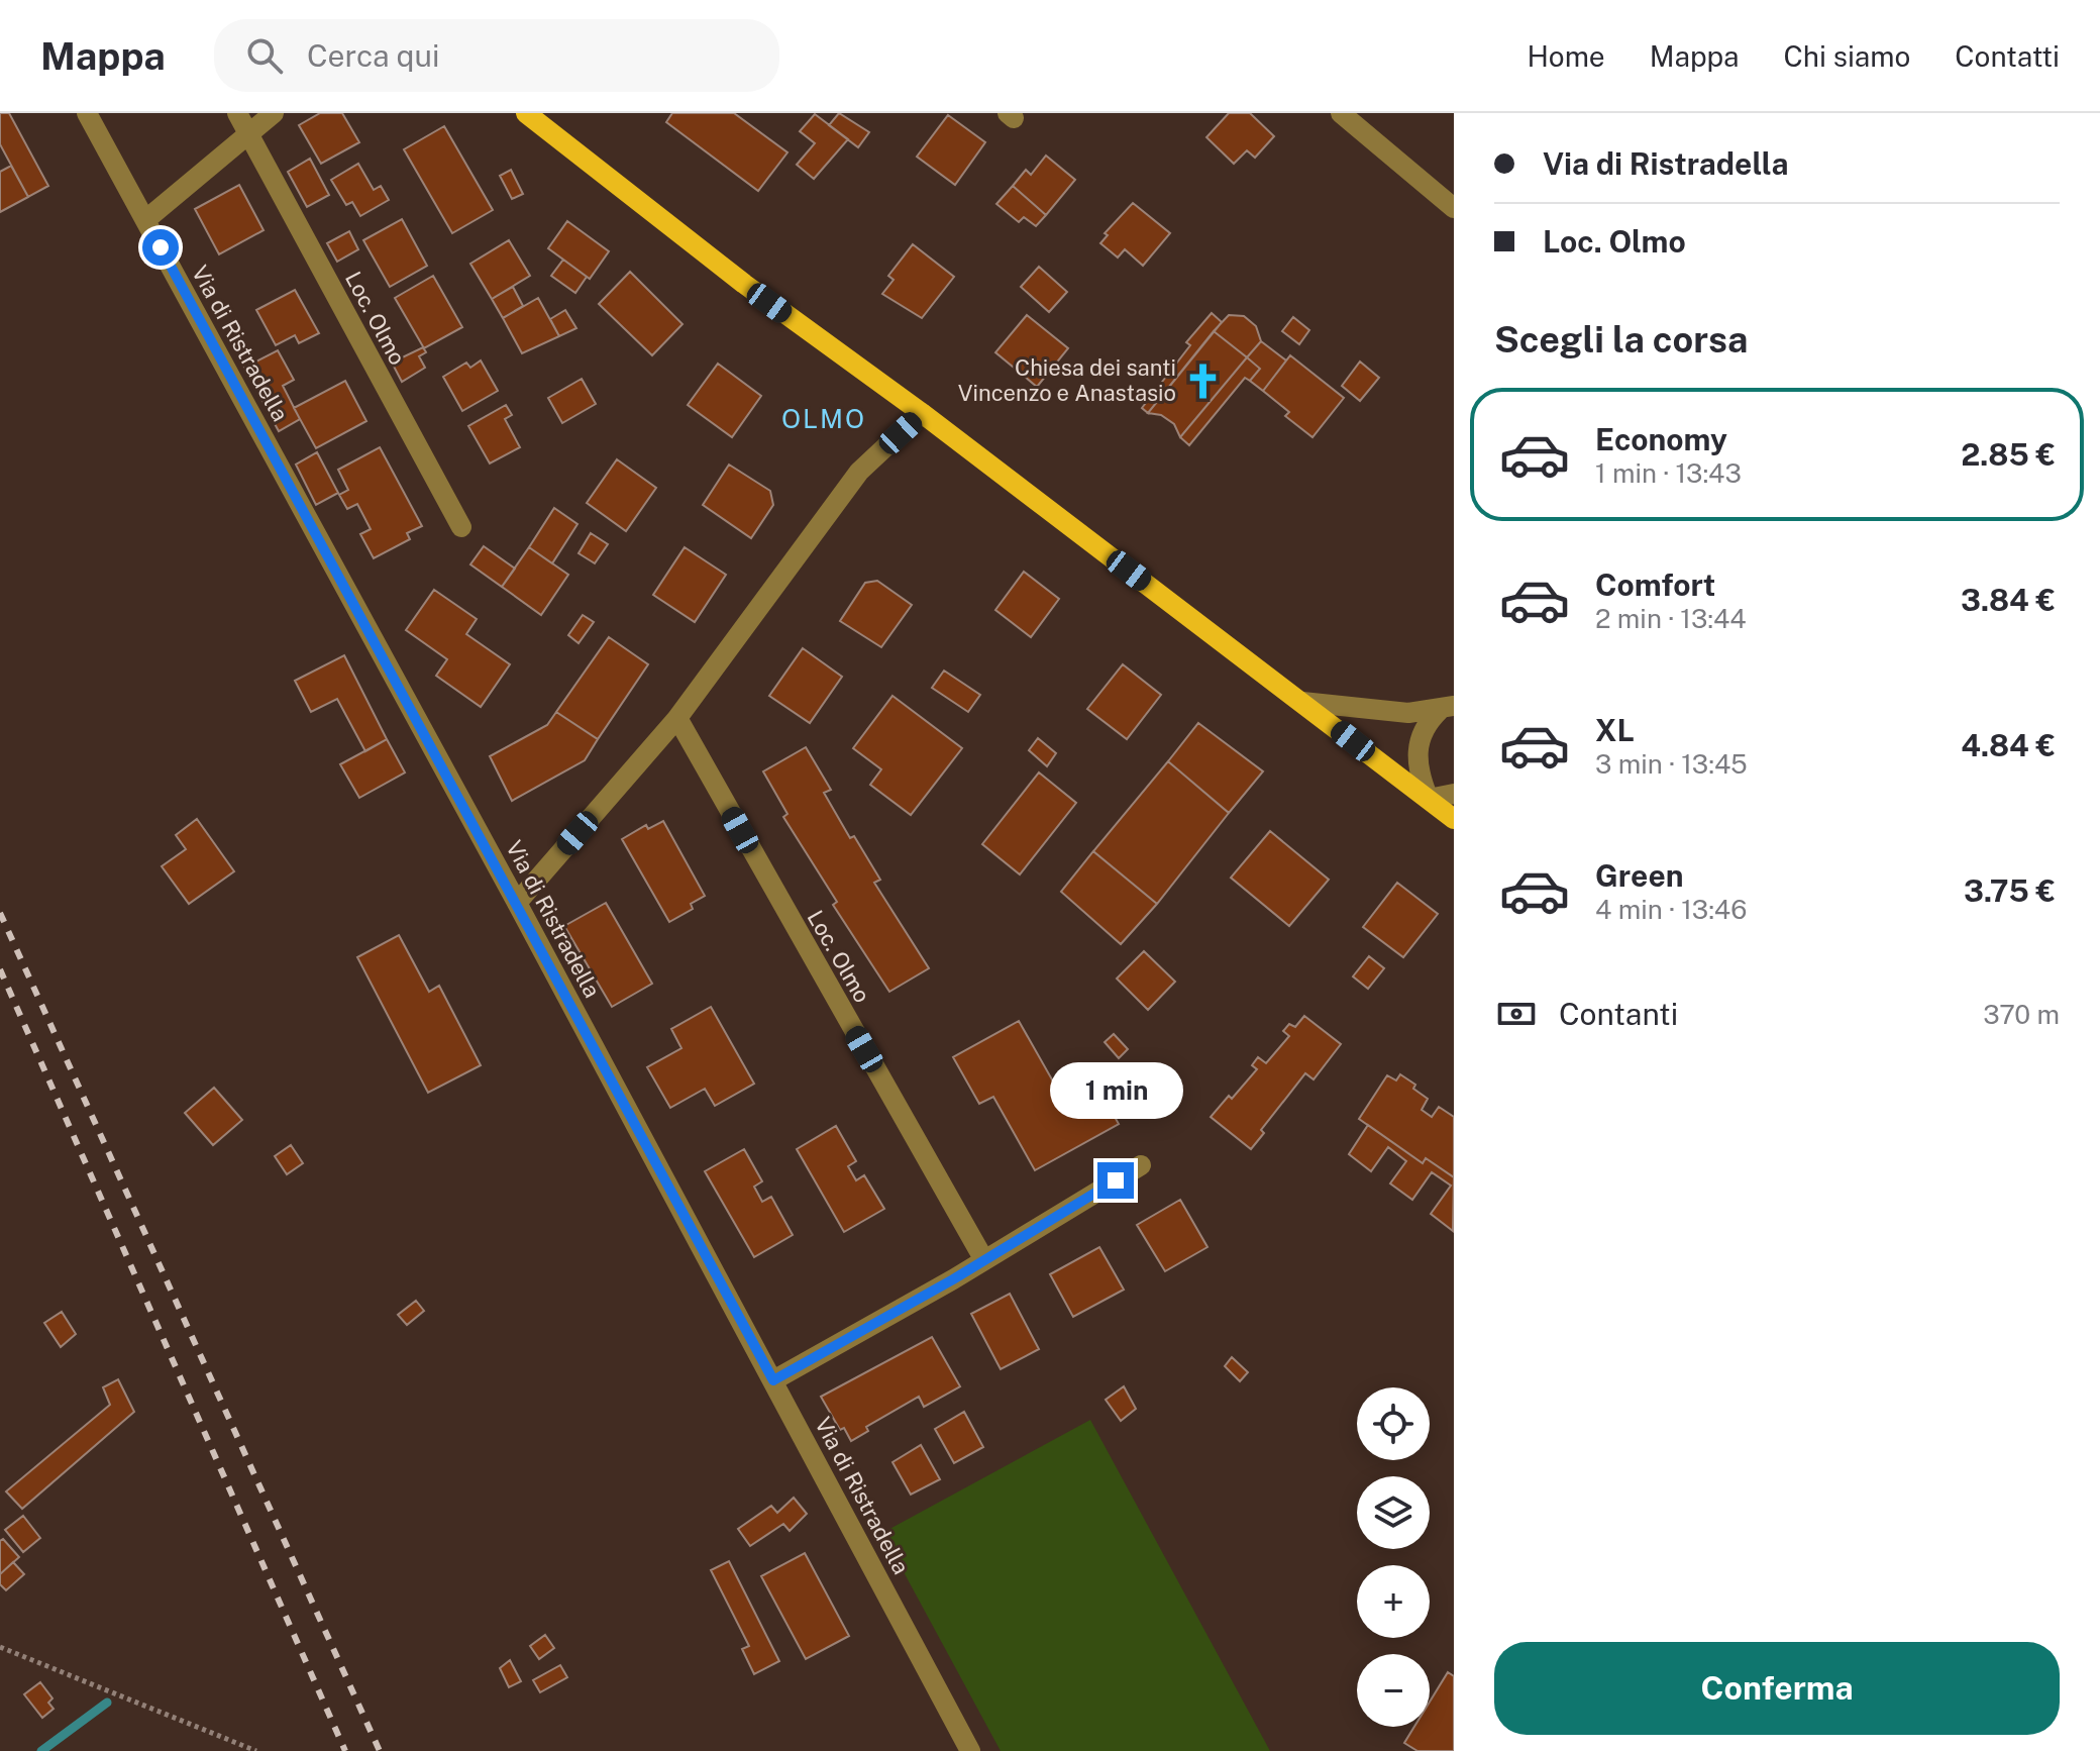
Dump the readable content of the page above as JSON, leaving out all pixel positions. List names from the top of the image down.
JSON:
{
  "streets": {
    "street": ["Loc. Olmo", "Via di Ristradella"]
  },
  "districts": ["OLMO"],
  "places": {
    "church": ["Chiesa dei santi Vincenzo e Anastasio"]
  },
  "page": {
    "header": "Mappa",
    "search": "Cerca qui",
    "nav": [
      "Home",
      "Mappa",
      "Chi siamo",
      "Contatti"
    ],
    "banner": ["Via di Ristradella", "Loc. Olmo"],
    "heading": "Scegli la corsa",
    "list": [
      {
        "name": "Economy",
        "note": "1 min · 13:43",
        "value": "2.85 €"
      },
      {
        "name": "Comfort",
        "note": "2 min · 13:44",
        "value": "3.84 €"
      },
      {
        "name": "XL",
        "note": "3 min · 13:45",
        "value": "4.84 €"
      },
      {
        "name": "Green",
        "note": "4 min · 13:46",
        "value": "3.75 €"
      }
    ],
    "pay": ["Contanti", "370 m"],
    "bubble": "1 min",
    "map_buttons": ["+", "−"],
    "buttons": "Conferma"
  }
}
